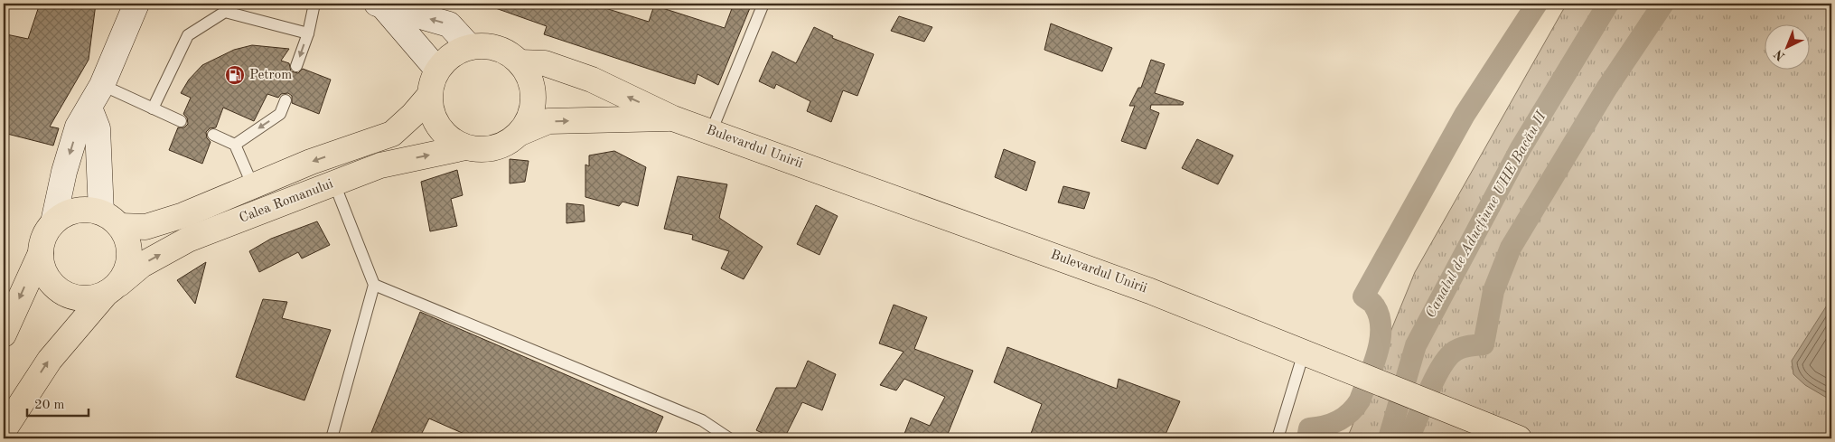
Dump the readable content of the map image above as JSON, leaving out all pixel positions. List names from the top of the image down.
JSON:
{
  "streets": {
    "main road": ["Bulevardul Unirii", "Calea Romanului"]
  },
  "crossings": [
    ["Bulevardul Unirii", "Calea Romanului"]
  ],
  "water": ["Canalul de Aducțiune UHE Bacău II"],
  "places": {
    "fuel station": ["Petrom"]
  },
  "scale_bar": "20 m",
  "north": "bottom left"
}
